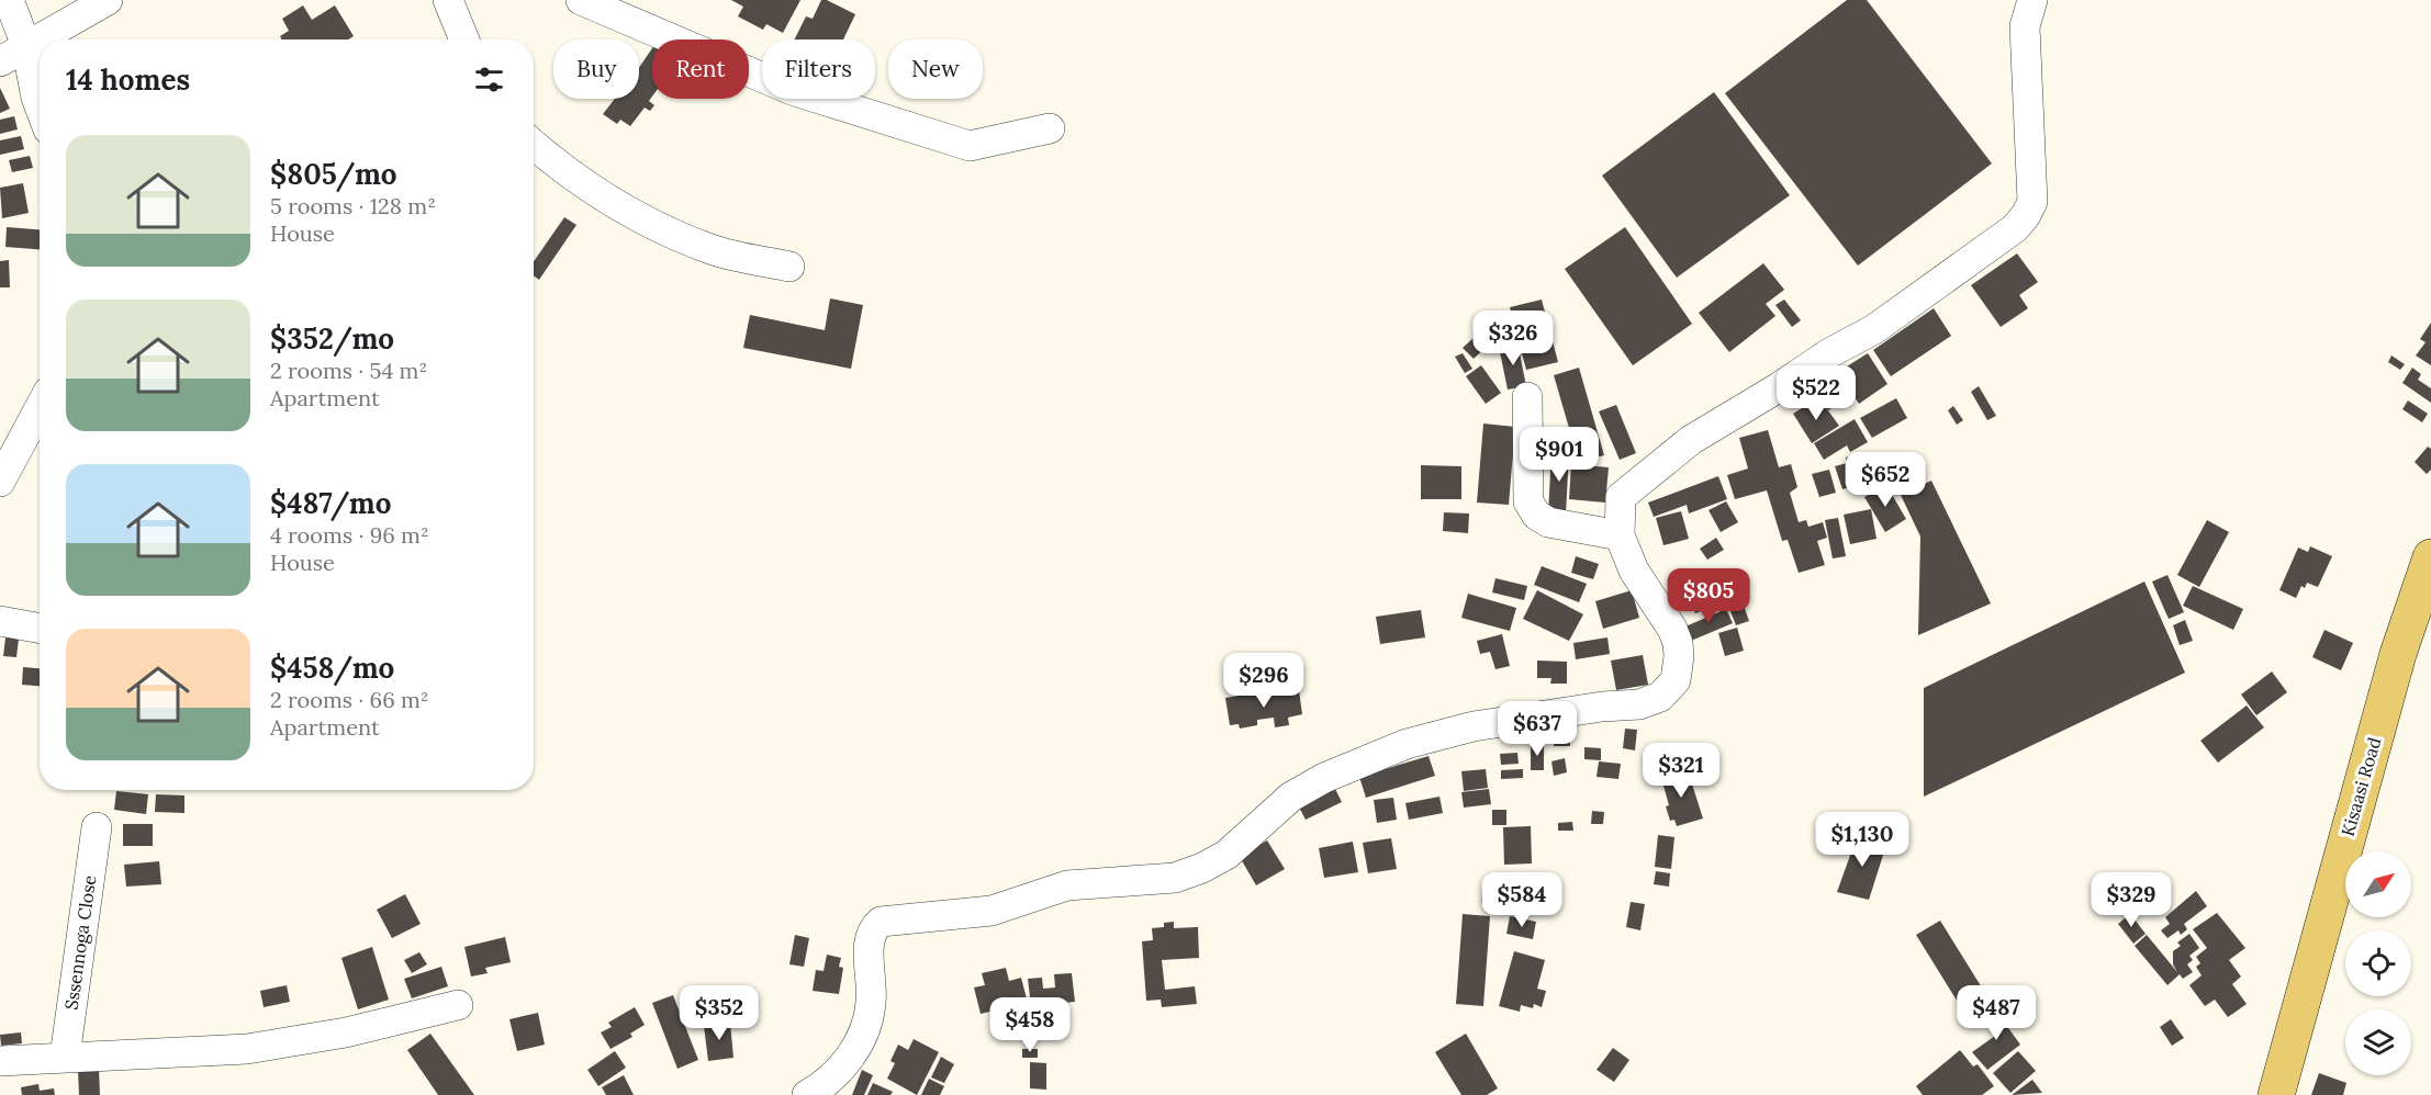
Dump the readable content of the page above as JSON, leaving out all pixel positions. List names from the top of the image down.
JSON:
{
  "streets": {
    "main road": ["Kisaasi Road"],
    "street": ["Sssennoga Close"]
  },
  "north": "top right",
  "page": {
    "chip": [
      "Buy",
      "Rent",
      "Filters",
      "New"
    ],
    "heading": "14 homes",
    "list": [
      {
        "name": "$805/mo",
        "note": "5 rooms · 128 m² · House"
      },
      {
        "name": "$352/mo",
        "note": "2 rooms · 54 m² · Apartment"
      },
      {
        "name": "$487/mo",
        "note": "4 rooms · 96 m² · House"
      },
      {
        "name": "$458/mo",
        "note": "2 rooms · 66 m² · Apartment"
      }
    ],
    "price": [
      "$326",
      "$522",
      "$901",
      "$652",
      "$805",
      "$296",
      "$637",
      "$321",
      "$1,130",
      "$584",
      "$329",
      "$352",
      "$487",
      "$458"
    ]
  }
}
